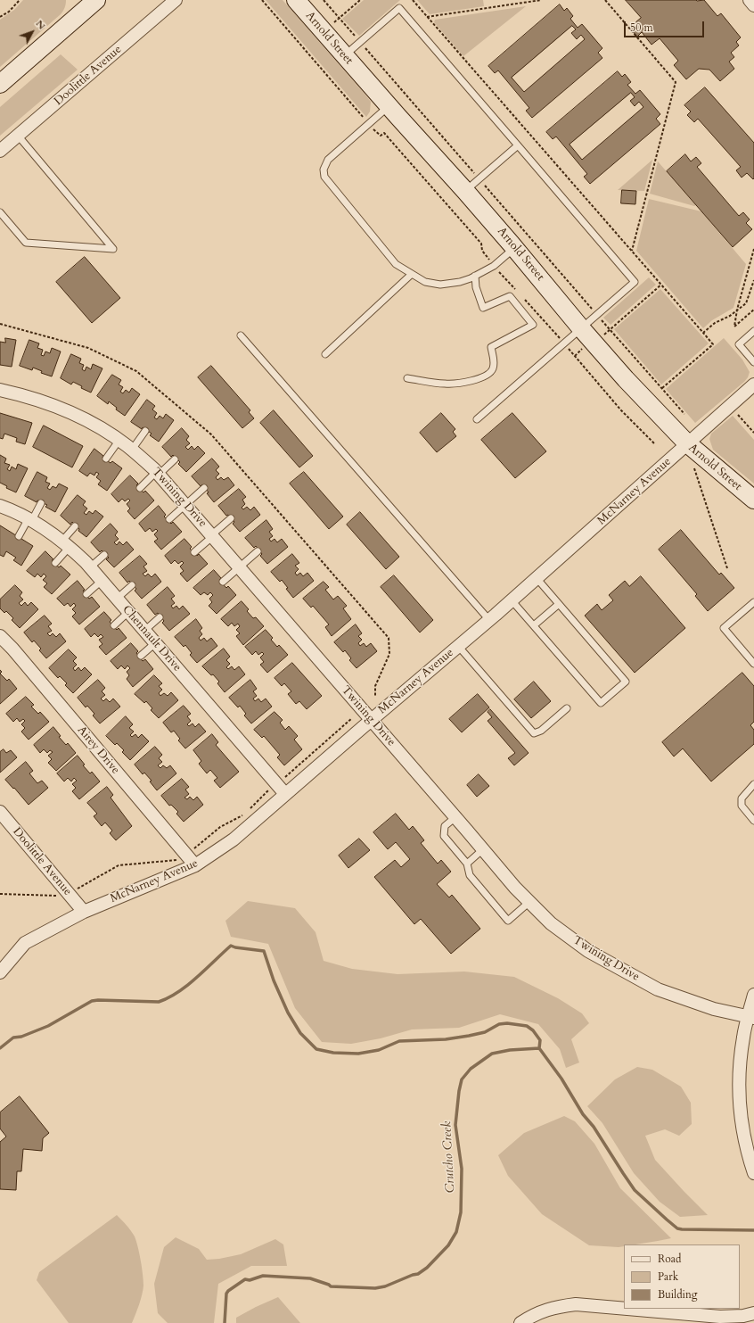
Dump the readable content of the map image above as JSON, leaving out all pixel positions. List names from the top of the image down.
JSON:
{
  "streets": {
    "main road": ["Arnold Street"],
    "street": [
      "Doolittle Avenue",
      "McNarney Avenue",
      "Twining Drive",
      "Chennault Drive",
      "Airey Drive"
    ]
  },
  "crossings": [
    ["Arnold Street", "McNarney Avenue"],
    ["Doolittle Avenue", "McNarney Avenue"],
    ["McNarney Avenue", "Twining Drive"],
    ["McNarney Avenue", "Chennault Drive"],
    ["McNarney Avenue", "Airey Drive"]
  ],
  "water": ["Crutcho Creek"],
  "legend": ["Road", "Park", "Building"],
  "scale_bar": "50 m",
  "north": "top right"
}
